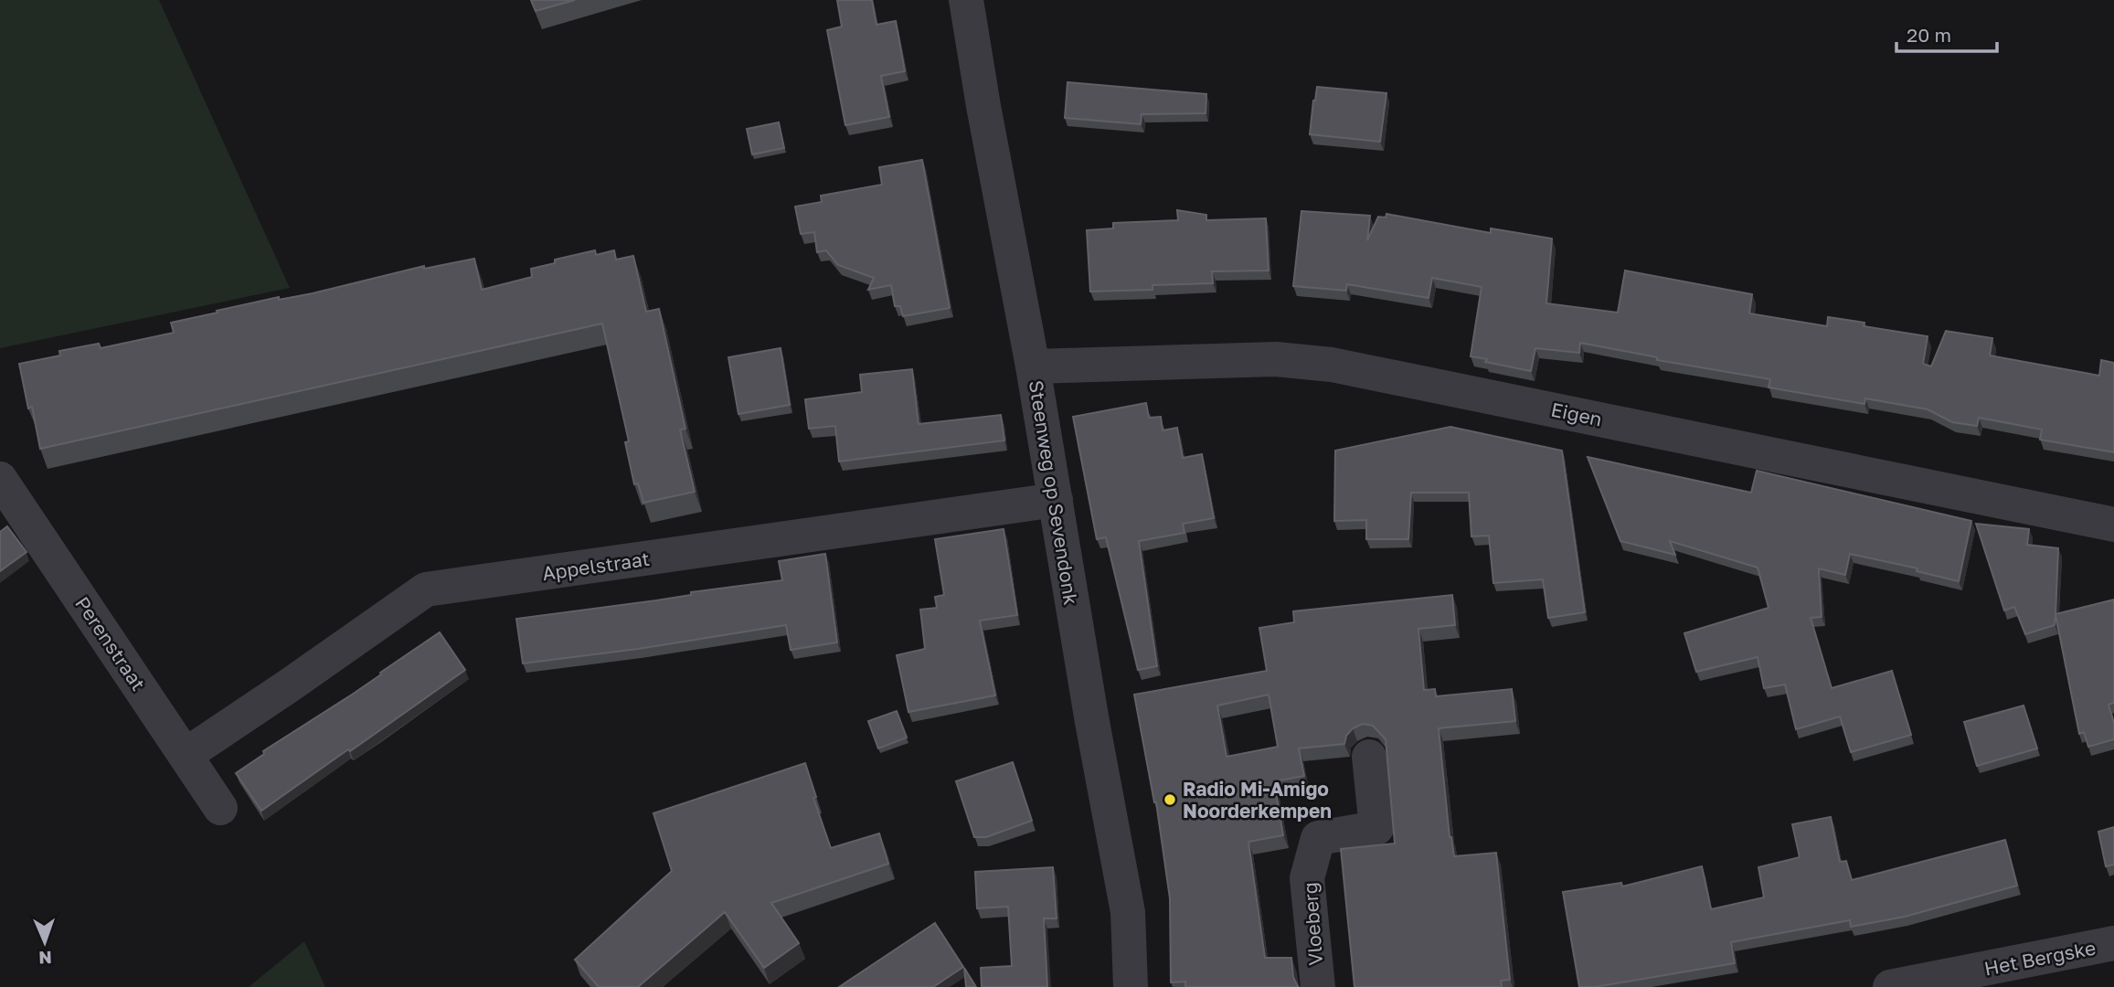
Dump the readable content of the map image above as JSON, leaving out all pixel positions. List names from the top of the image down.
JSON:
{
  "streets": {
    "street": [
      "Eigen",
      "Steenweg op Sevendonk",
      "Appelstraat",
      "Perenstraat",
      "Vloeberg",
      "Het Bergske"
    ]
  },
  "crossings": [
    ["Eigen", "Steenweg op Sevendonk"],
    ["Steenweg op Sevendonk", "Appelstraat"],
    ["Appelstraat", "Perenstraat"]
  ],
  "places": ["Radio Mi-Amigo Noorderkempen"],
  "scale_bar": "20 m",
  "north": "bottom"
}
